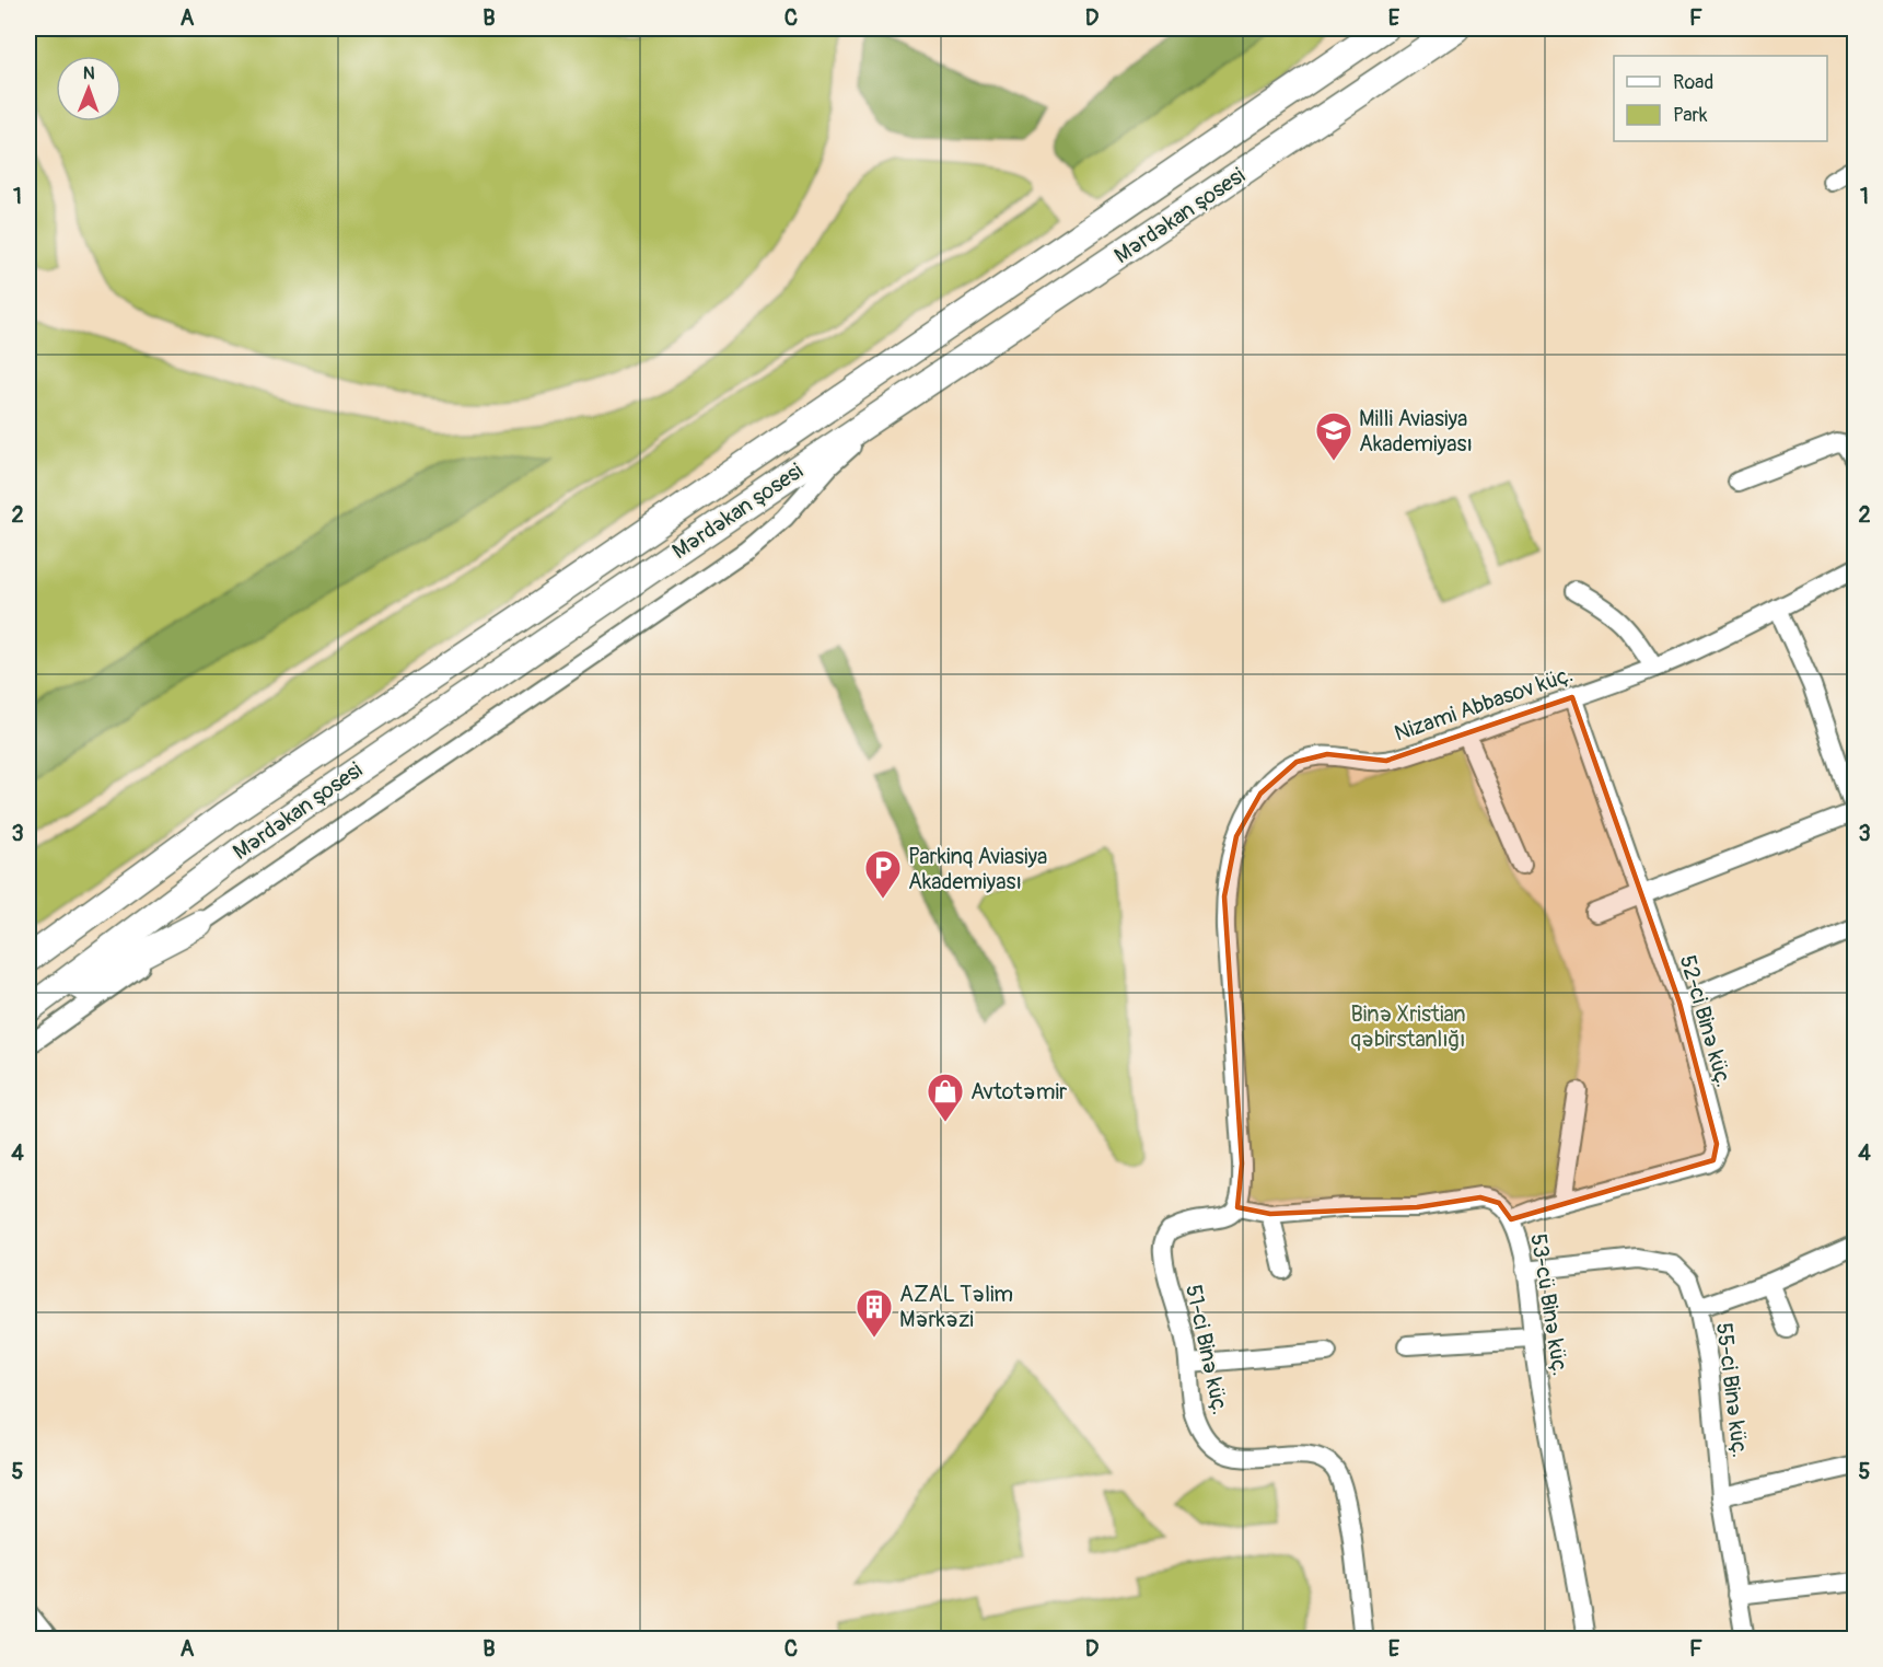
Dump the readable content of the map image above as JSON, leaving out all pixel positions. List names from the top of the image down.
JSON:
{
  "streets": {
    "highway": ["Mərdəkan şosesi"],
    "street": [
      "Nizami Abbasov küç.",
      "52-ci Binə küç.",
      "53-cü Binə küç.",
      "51-ci Binə küç.",
      "55-ci Binə küç."
    ]
  },
  "crossings": [
    ["Nizami Abbasov küç.", "52-ci Binə küç."],
    ["Nizami Abbasov küç.", "53-cü Binə küç."],
    ["Nizami Abbasov küç.", "51-ci Binə küç."],
    ["52-ci Binə küç.", "53-cü Binə küç."],
    ["53-cü Binə küç.", "51-ci Binə küç."],
    ["53-cü Binə küç.", "55-ci Binə küç."]
  ],
  "parks": ["Binə Xristian qəbirstanlığı"],
  "places": {
    "school or university": ["Milli Aviasiya Akademiyası"],
    "parking": ["Parkinq Aviasiya Akademiyası"],
    "shop": ["Avtotəmir"],
    "building": ["AZAL Təlim Mərkəzi"]
  },
  "legend": ["Road", "Park"],
  "north": "top",
  "grid": {
    "columns": [
      "A",
      "B",
      "C",
      "D",
      "E",
      "F"
    ],
    "rows": [
      "1",
      "2",
      "3",
      "4",
      "5"
    ]
  }
}
